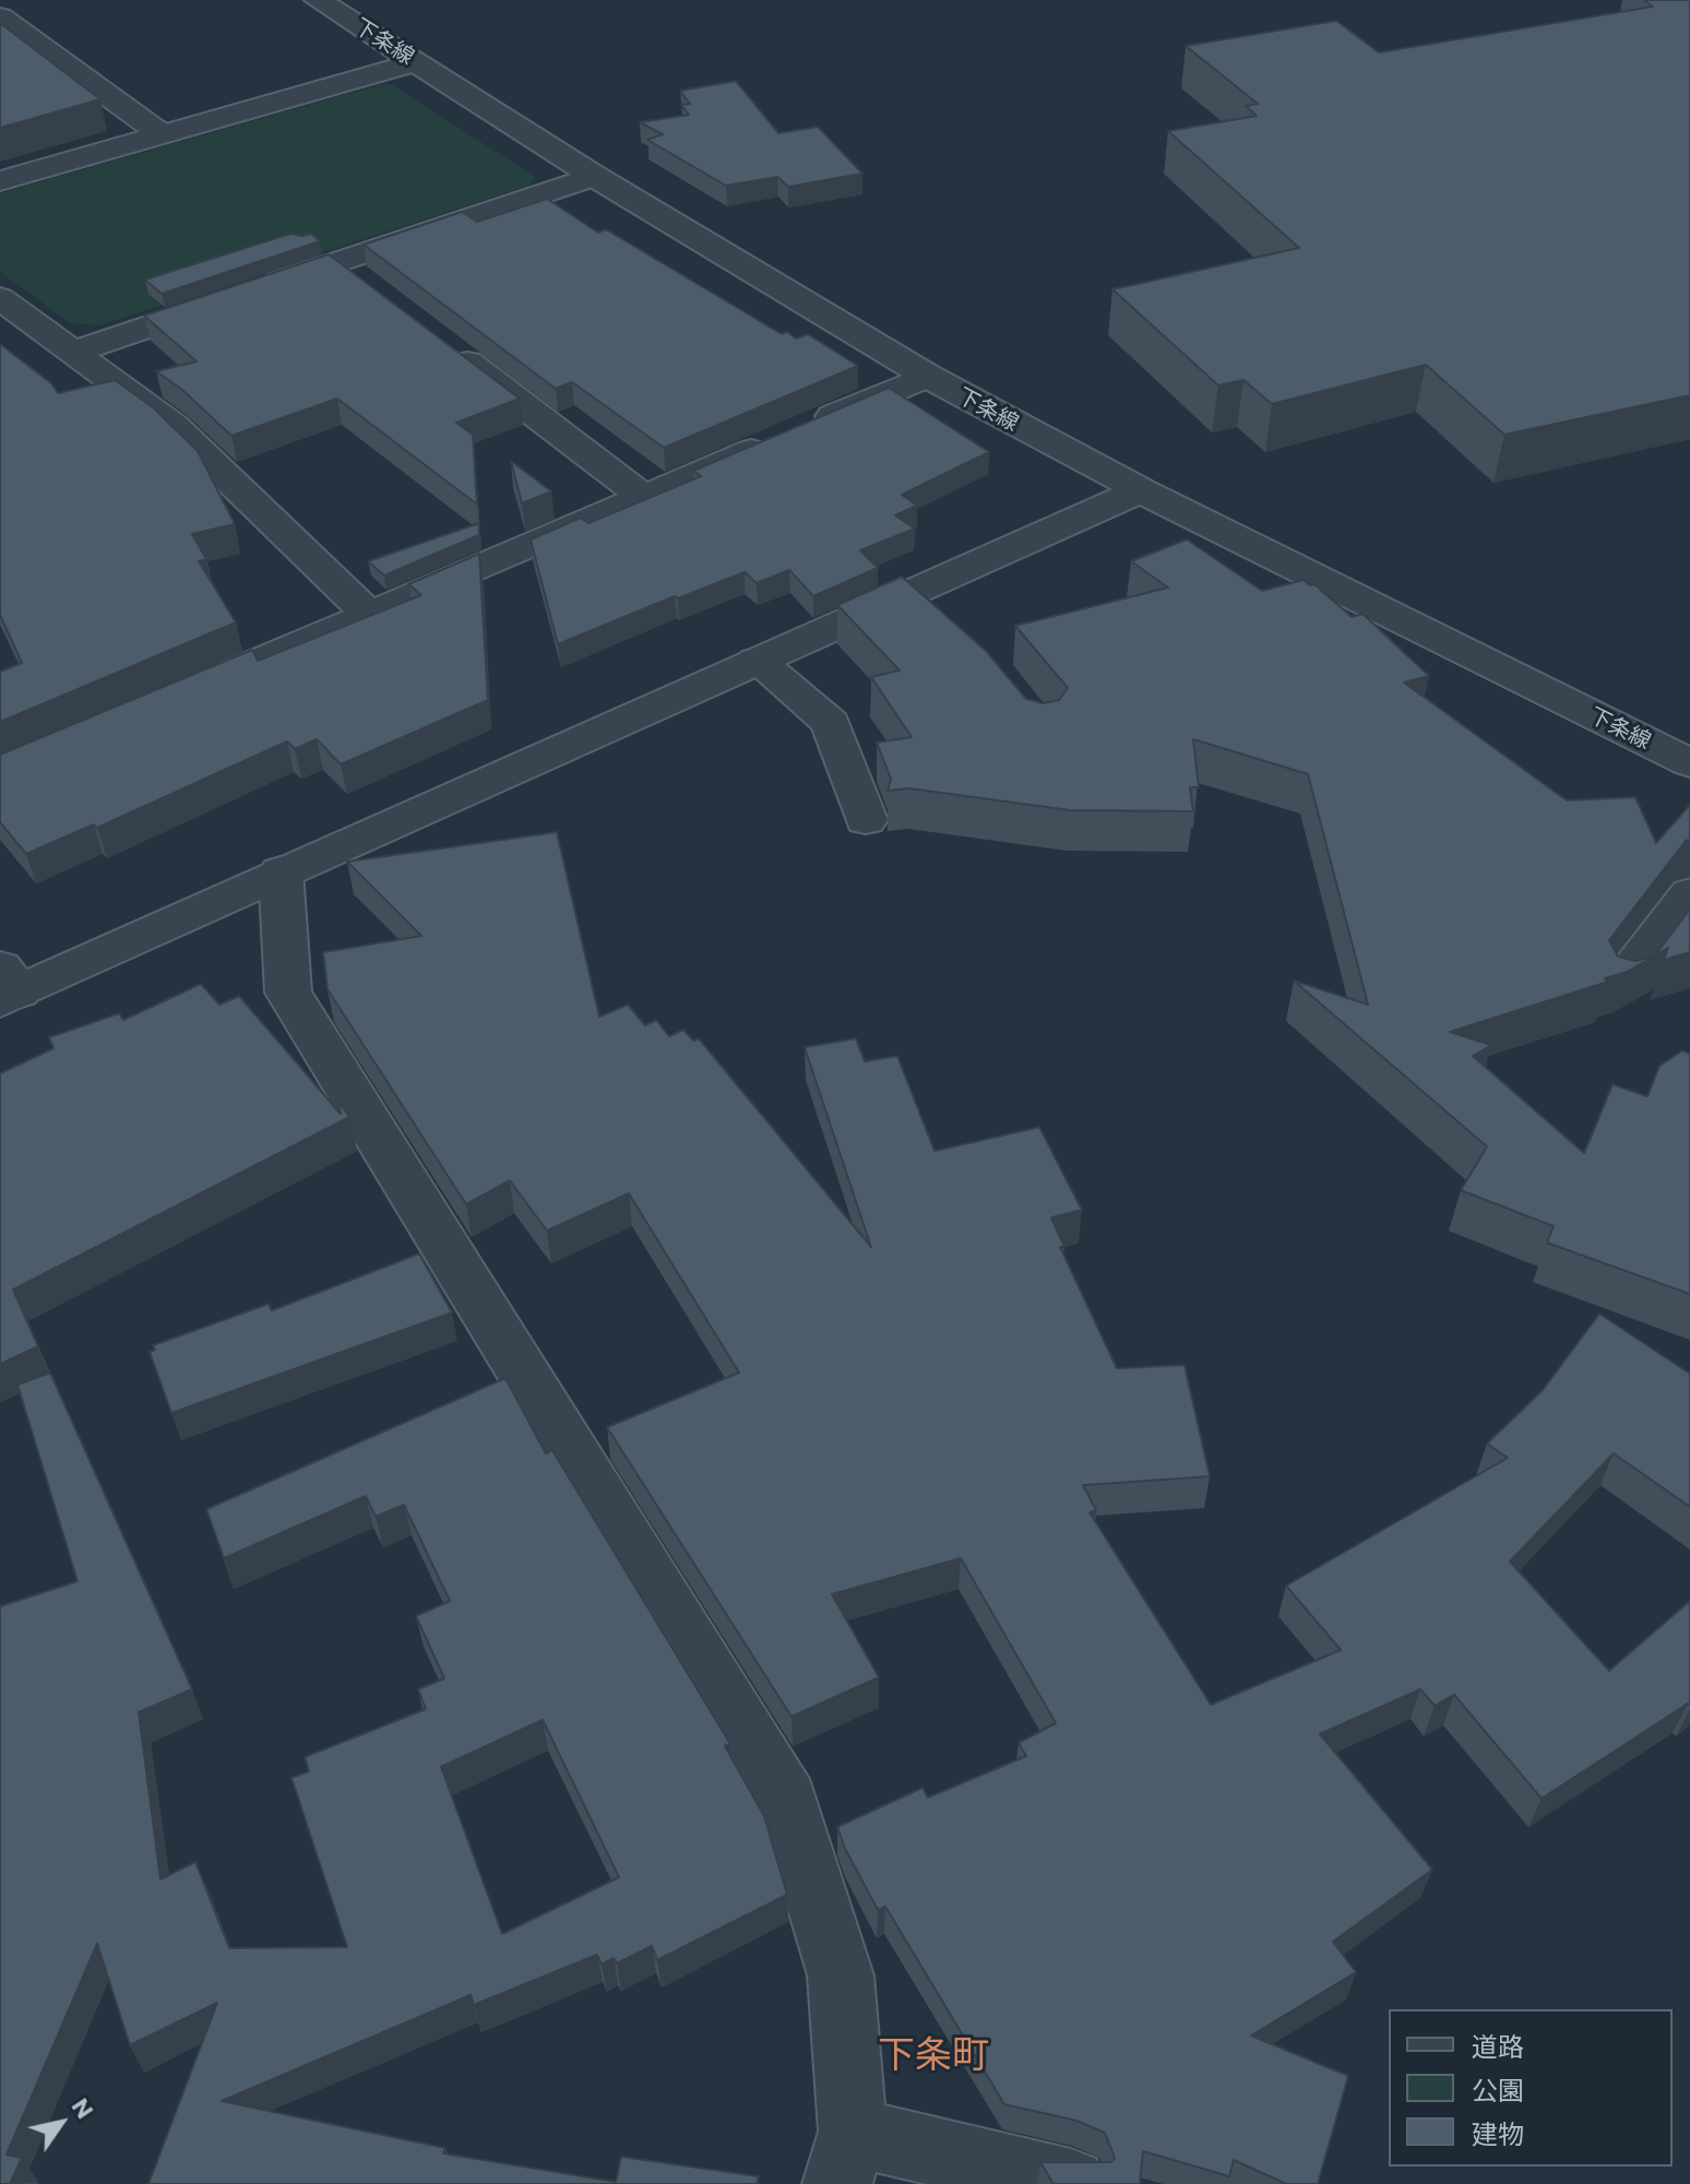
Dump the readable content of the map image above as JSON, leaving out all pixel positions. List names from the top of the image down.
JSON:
{
  "streets": {
    "street": ["下条線"]
  },
  "districts": ["下条町"],
  "legend": ["道路", "公園", "建物"],
  "north": "top right"
}
